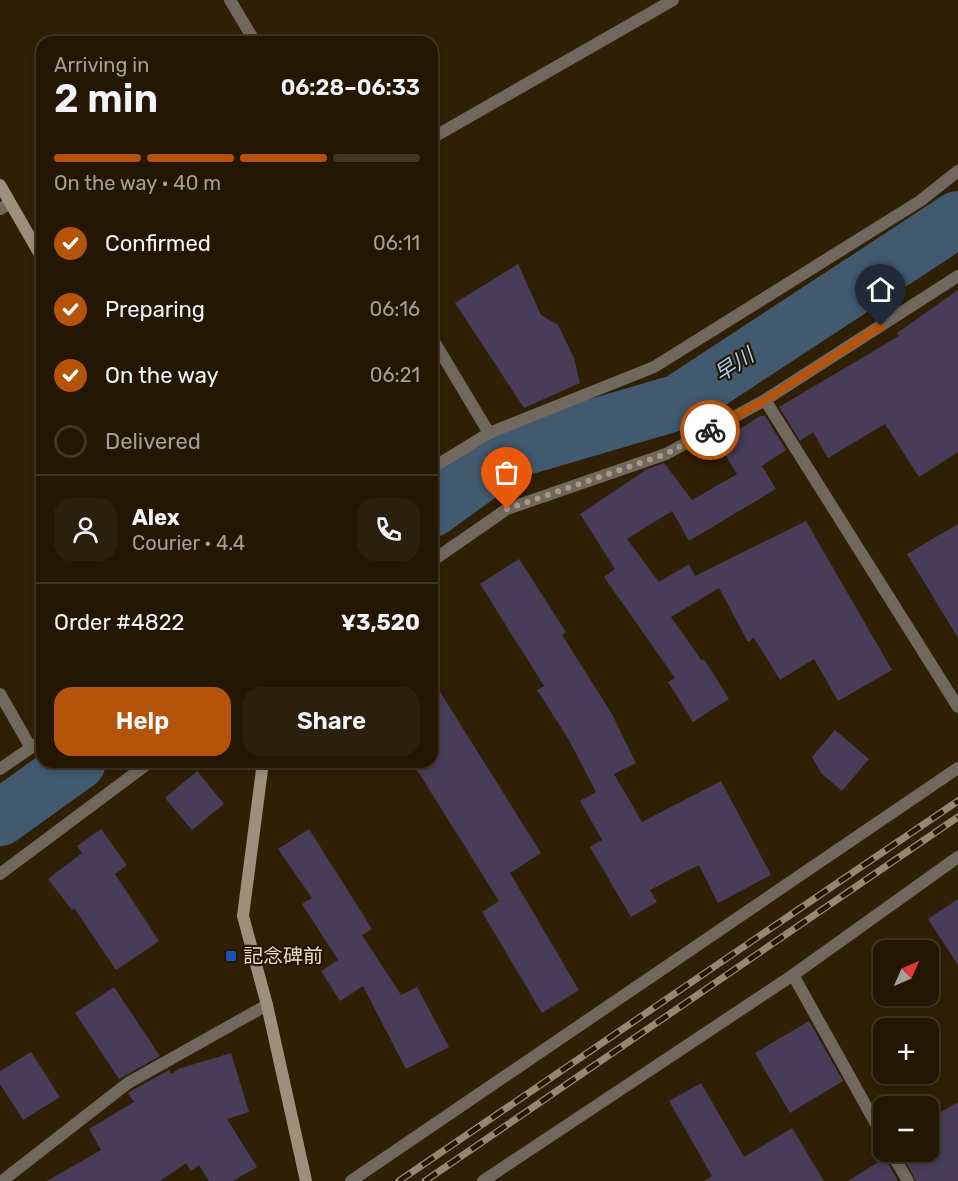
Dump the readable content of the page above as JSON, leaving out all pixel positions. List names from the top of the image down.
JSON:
{
  "water": ["早川"],
  "places": {
    "transit": ["記念碑前"]
  },
  "north": "top right",
  "page": {
    "heading": ["2 min", "Arriving in", "06:28–06:33"],
    "panel": [
      "Alex",
      "Courier · 4.4",
      "Order #4822",
      "¥3,520"
    ],
    "bar": "On the way · 40 m",
    "list": [
      ["Confirmed", "06:11"],
      ["Preparing", "06:16"],
      ["On the way", "06:21"],
      "Delivered"
    ],
    "buttons": ["Help", "Share"],
    "map_buttons": ["+", "−"]
  }
}
